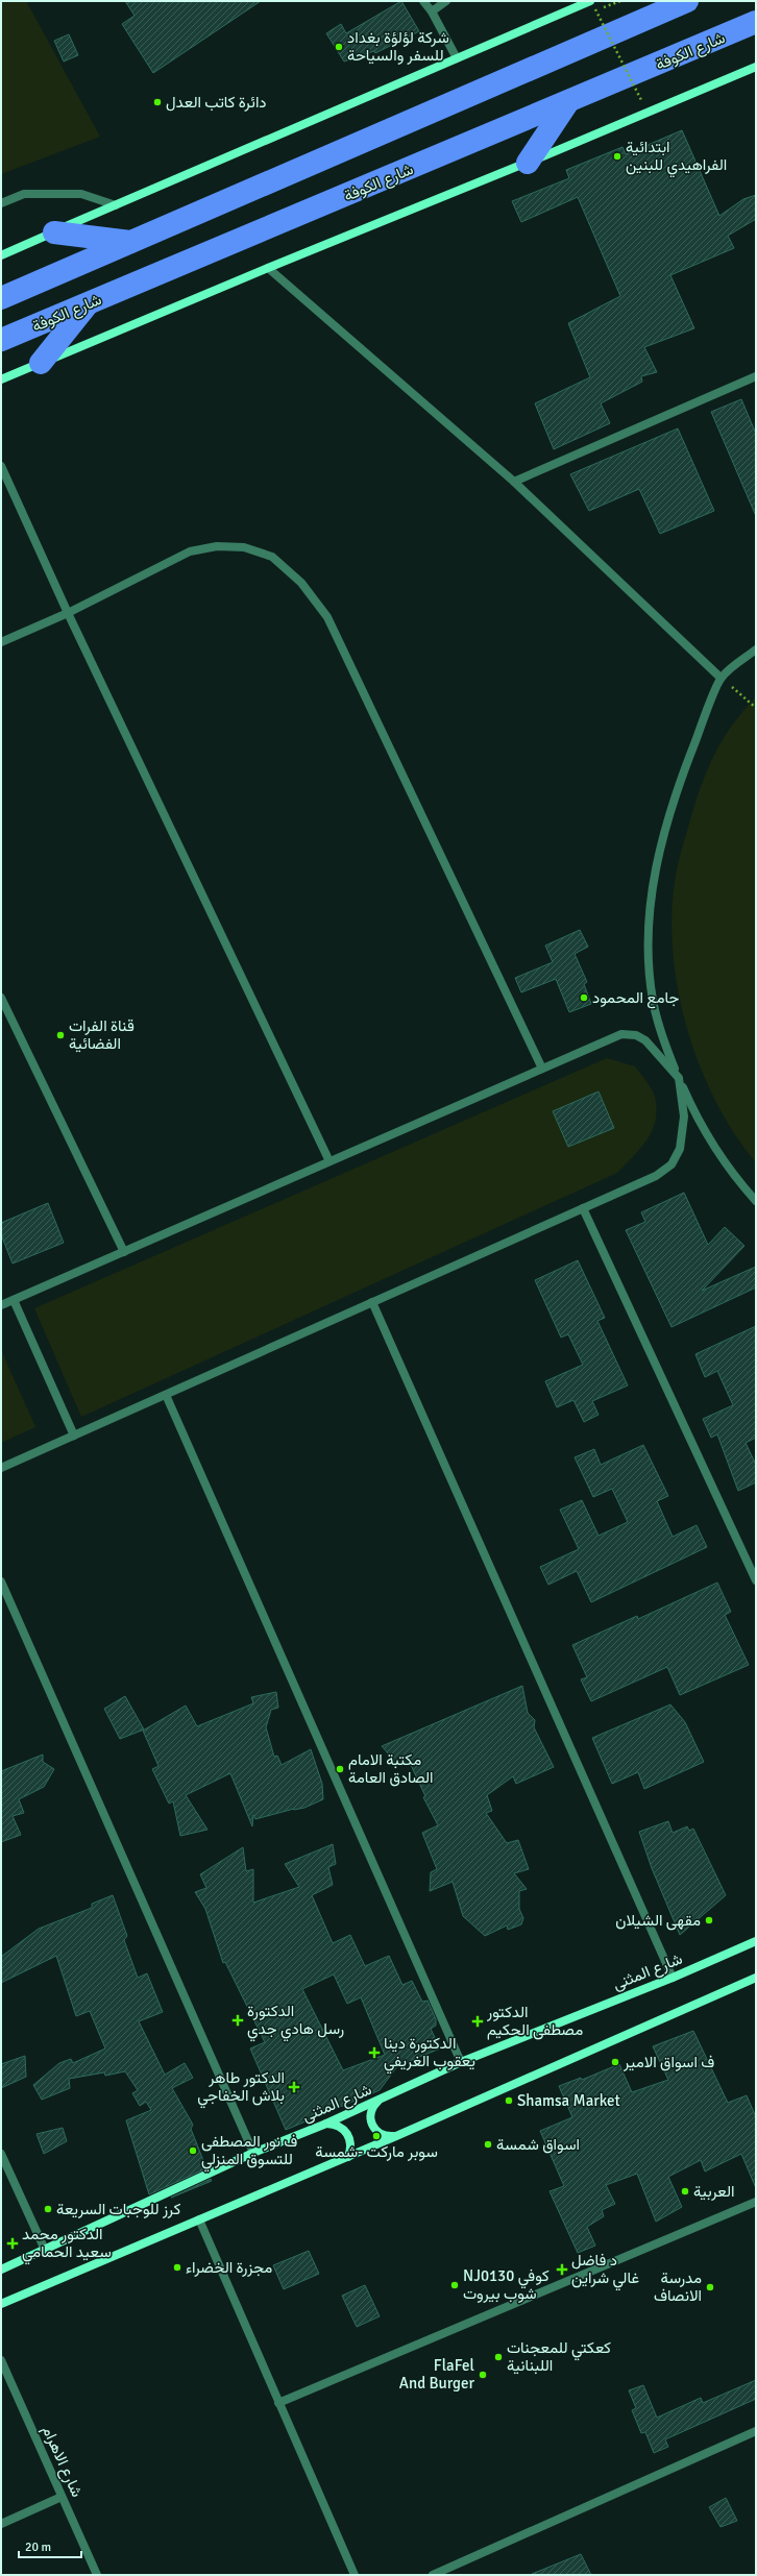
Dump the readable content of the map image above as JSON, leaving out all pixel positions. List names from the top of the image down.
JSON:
{
  "streets": {
    "highway": ["شارع الكوفة"],
    "main road": ["شارع المثنى"],
    "street": ["شارع الاهرام"]
  },
  "places": {
    "other": [
      "شركة لؤلؤة بغداد للسفر والسياحة",
      "دائرة كاتب العدل",
      "ابتدائية الفراهيدي للبنين",
      "جامع المحمود",
      "قناة الفرات الفضائية",
      "مكتبة الامام الصادق العامة",
      "مقهى الشيلان",
      "ف اسواق الامير",
      "Shamsa Market",
      "سوبر ماركت -شمسة",
      "اسواق شمسة",
      "ف نور المصطفى للتسوق المنزلي",
      "العربية",
      "كرز للوجبات السريعة",
      "مجزرة الخضراء",
      "NJ0130 كوفي شوب بيروت",
      "مدرسة الانصاف",
      "كعكتي للمعجنات اللبنانية",
      "FlaFel And Burger"
    ],
    "health": [
      "الدكتورة رسل هادي جدي",
      "الدكتور مصطفى الحكيم",
      "الدكتورة دينا يعقوب الغريفي",
      "الدكتور طاهر بلاش الخفاجي",
      "الدكتور محمد سعيد الحمامي",
      "د فاضل غالي شراين"
    ]
  },
  "scale_bar": "20 m"
}
